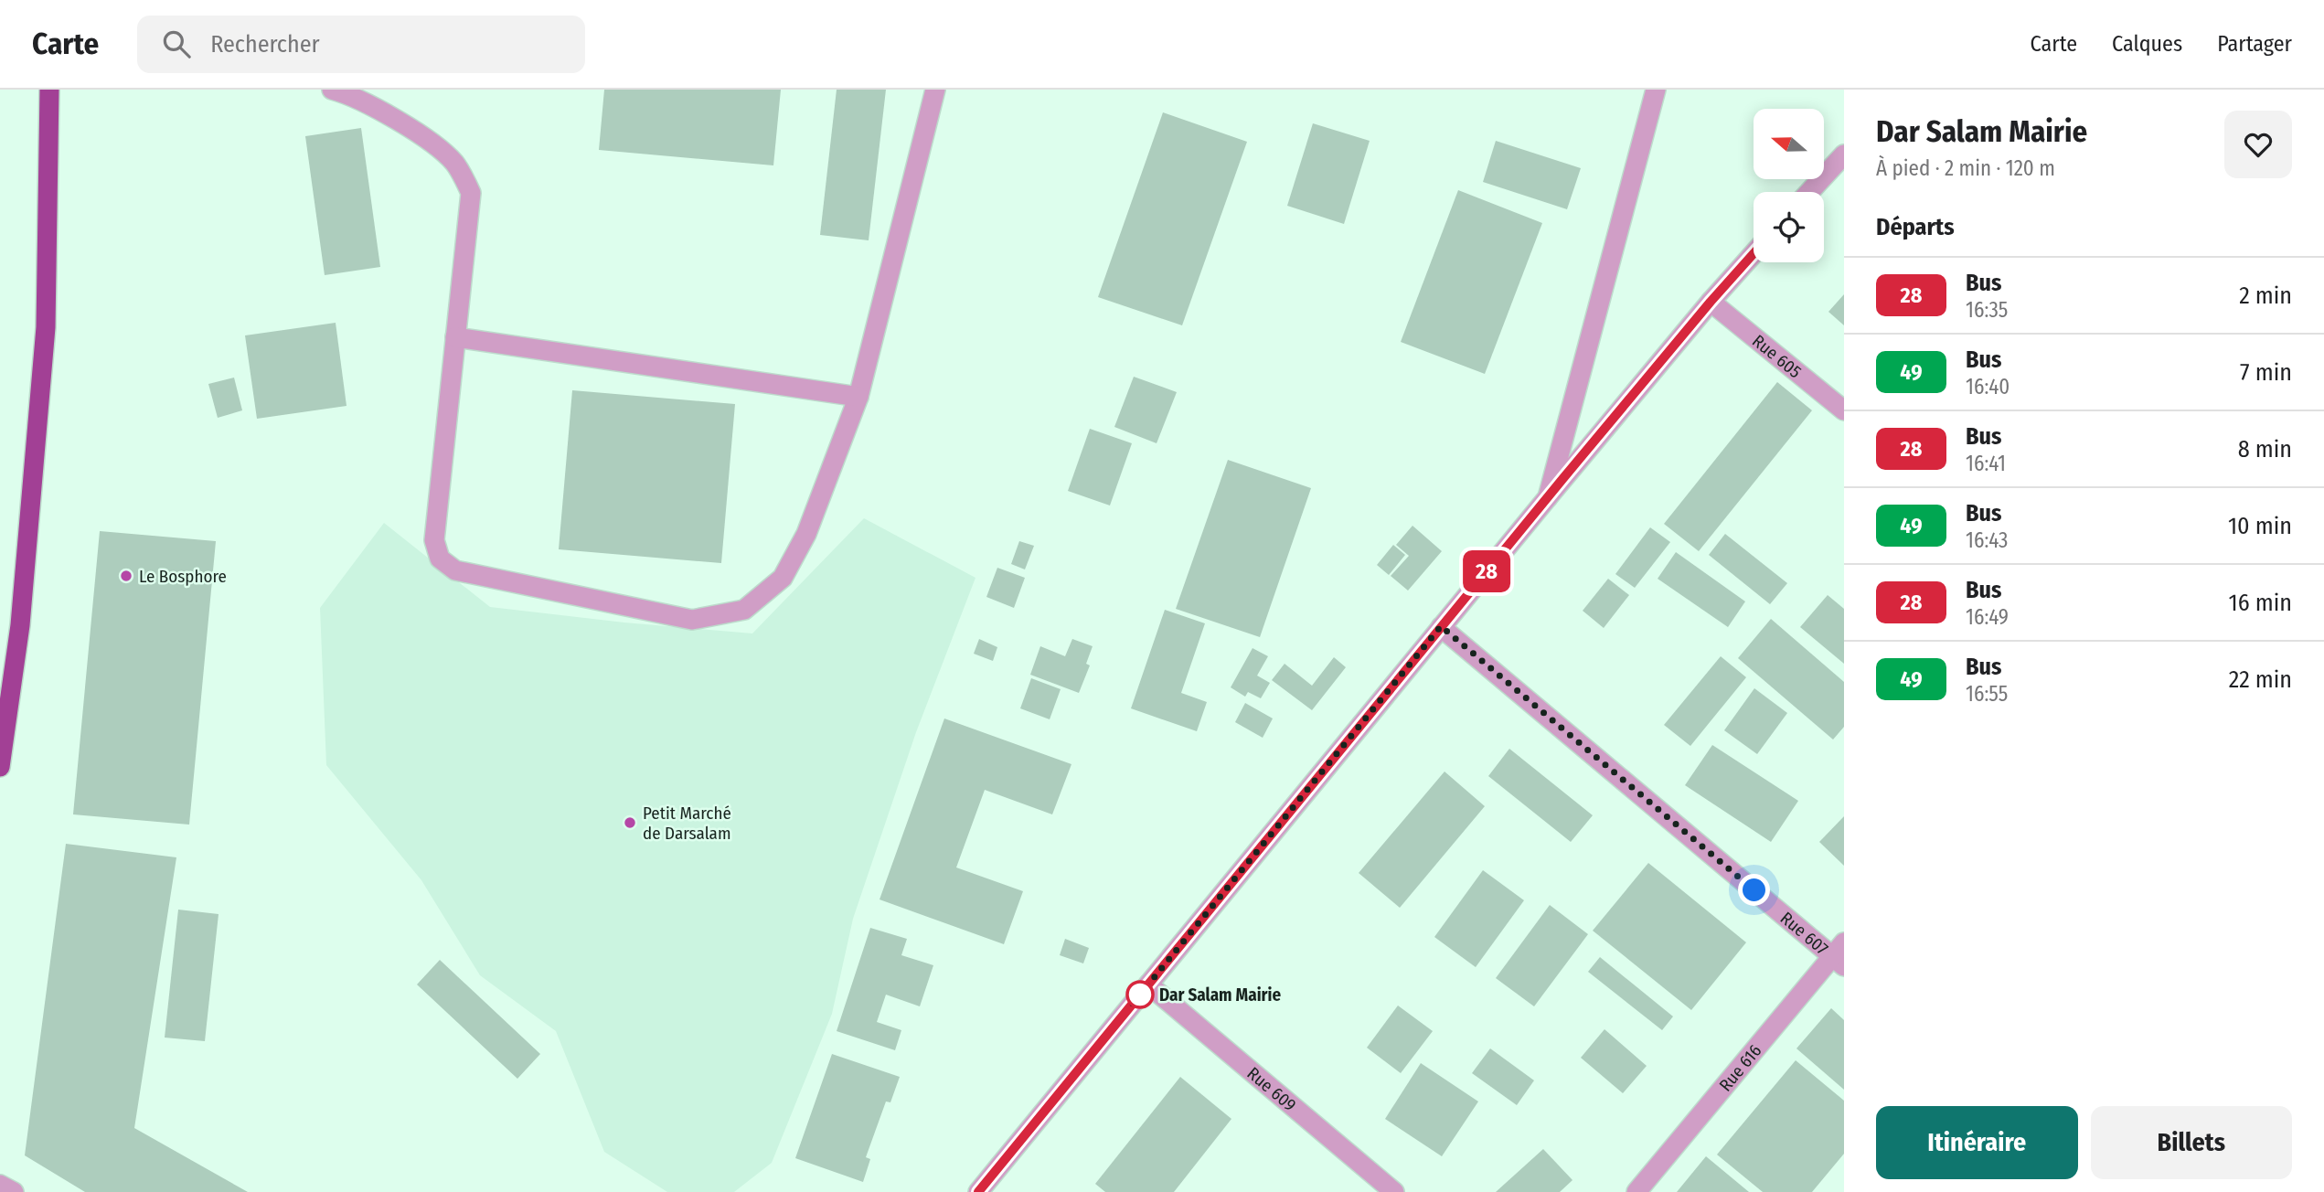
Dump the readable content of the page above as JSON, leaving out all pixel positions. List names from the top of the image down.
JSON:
{
  "streets": {
    "street": [
      "Rue 605",
      "Rue 607",
      "Rue 616",
      "Rue 609"
    ]
  },
  "crossings": [
    ["Rue 607", "Rue 616"]
  ],
  "places": ["Le Bosphore", "Petit Marché de Darsalam", "Dar Salam Mairie"],
  "lines": ["bus line 28"],
  "north": "left",
  "page": {
    "header": "Carte",
    "search": "Rechercher",
    "nav": ["Carte", "Calques", "Partager"],
    "on_map": "28",
    "heading": [
      ["Dar Salam Mairie", "À pied · 2 min · 120 m"],
      "Départs"
    ],
    "list": [
      {
        "mark": "28",
        "name": "Bus",
        "note": "16:35",
        "value": "2 min"
      },
      {
        "mark": "49",
        "name": "Bus",
        "note": "16:40",
        "value": "7 min"
      },
      {
        "mark": "28",
        "name": "Bus",
        "note": "16:41",
        "value": "8 min"
      },
      {
        "mark": "49",
        "name": "Bus",
        "note": "16:43",
        "value": "10 min"
      },
      {
        "mark": "28",
        "name": "Bus",
        "note": "16:49",
        "value": "16 min"
      },
      {
        "mark": "49",
        "name": "Bus",
        "note": "16:55",
        "value": "22 min"
      }
    ],
    "buttons": ["Itinéraire", "Billets"]
  }
}
